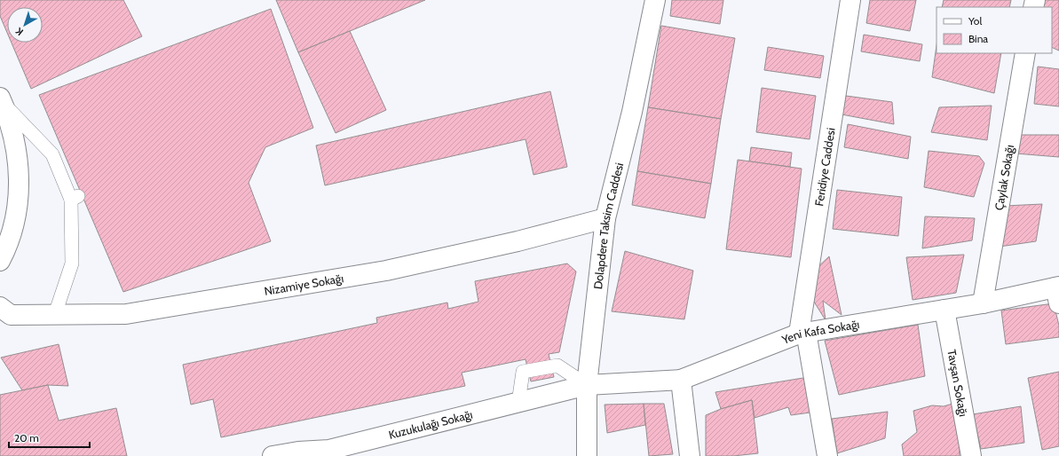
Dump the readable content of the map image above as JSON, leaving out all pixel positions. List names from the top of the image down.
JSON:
{
  "streets": {
    "street": [
      "Feridiye Caddesi",
      "Çaylak Sokağı",
      "Dolapdere Taksim Caddesi",
      "Nizamiye Sokağı",
      "Yeni Kafa Sokağı",
      "Tavşan Sokağı",
      "Kuzukulağı Sokağı"
    ]
  },
  "crossings": [
    ["Feridiye Caddesi", "Yeni Kafa Sokağı"],
    ["Çaylak Sokağı", "Yeni Kafa Sokağı"],
    ["Dolapdere Taksim Caddesi", "Nizamiye Sokağı"],
    ["Dolapdere Taksim Caddesi", "Yeni Kafa Sokağı"],
    ["Dolapdere Taksim Caddesi", "Kuzukulağı Sokağı"],
    ["Yeni Kafa Sokağı", "Tavşan Sokağı"],
    ["Yeni Kafa Sokağı", "Kuzukulağı Sokağı"]
  ],
  "legend": ["Yol", "Bina"],
  "scale_bar": "20 m",
  "north": "bottom left"
}
